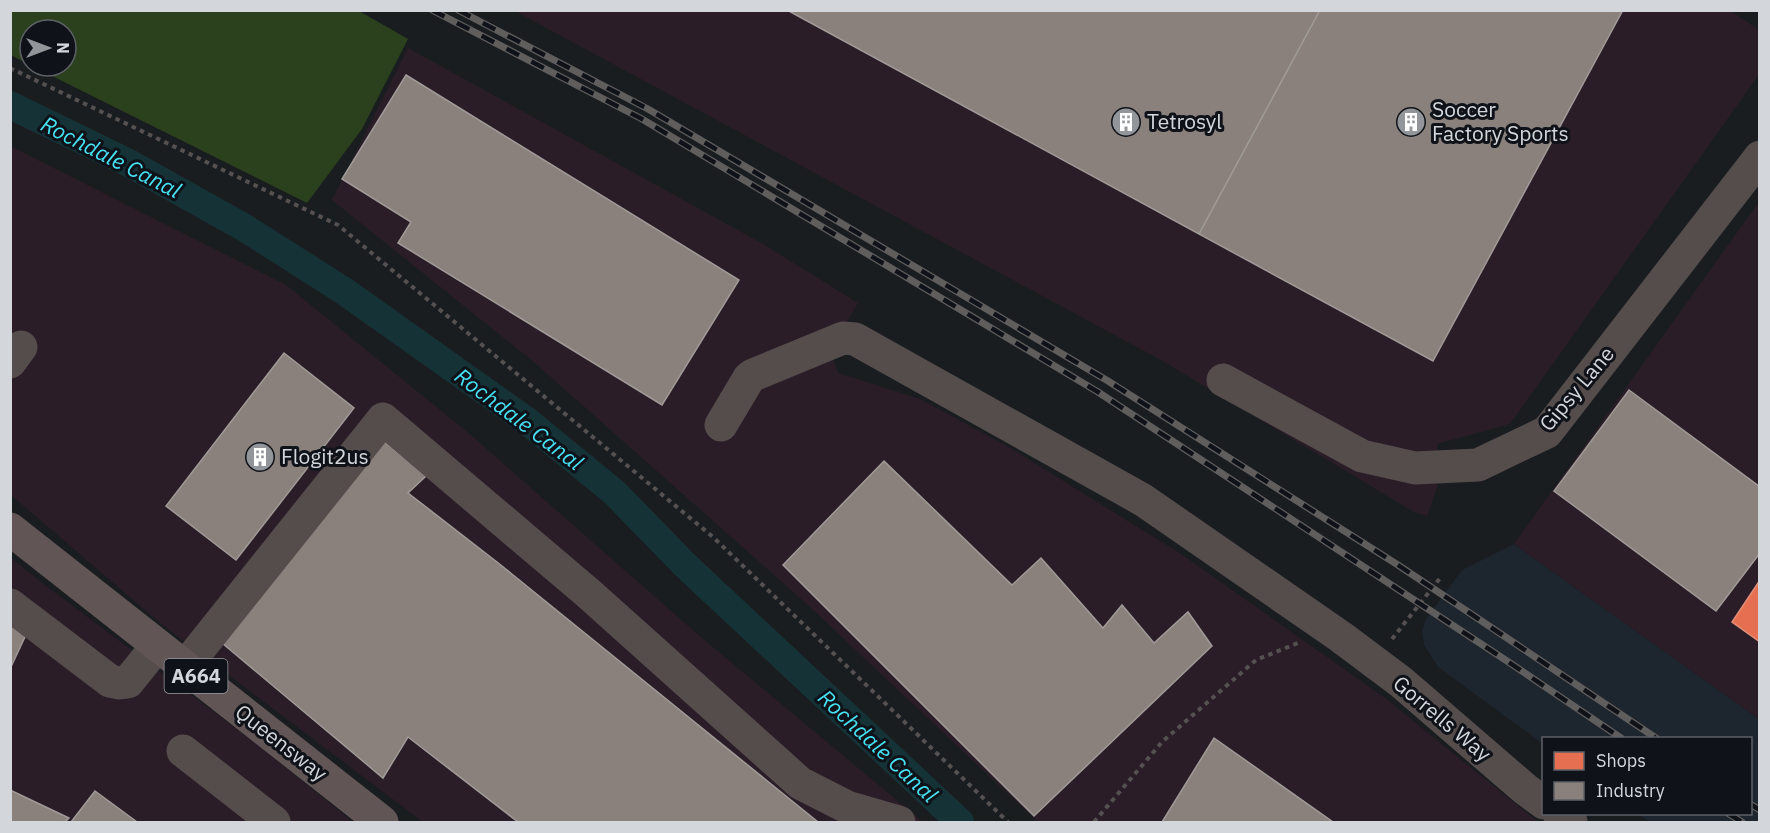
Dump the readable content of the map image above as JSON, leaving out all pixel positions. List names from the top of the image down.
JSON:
{
  "streets": {
    "main road": ["A664", "Queensway"],
    "street": ["Gipsy Lane", "Gorrells Way"]
  },
  "water": ["Rochdale Canal"],
  "places": {
    "building": ["Tetrosyl", "Soccer Factory Sports", "Flogit2us"]
  },
  "legend": ["Shops", "Industry"],
  "north": "right"
}
